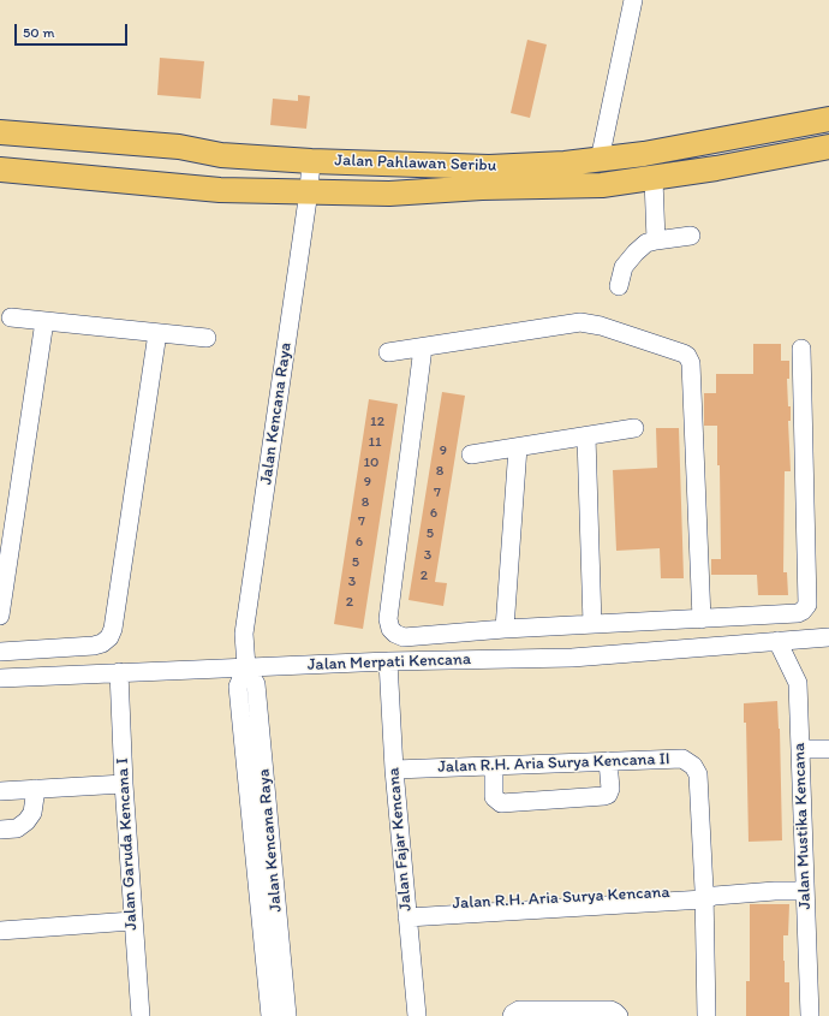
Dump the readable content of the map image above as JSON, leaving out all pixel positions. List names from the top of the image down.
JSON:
{
  "streets": {
    "main road": ["Jalan Pahlawan Seribu"],
    "street": [
      "Jalan Kencana Raya",
      "Jalan Merpati Kencana",
      "Jalan R.H. Aria Surya Kencana II",
      "Jalan Mustika Kencana",
      "Jalan Fajar Kencana",
      "Jalan Garuda Kencana I",
      "Jalan R.H. Aria Surya Kencana"
    ]
  },
  "crossings": [
    ["Jalan Pahlawan Seribu", "Jalan Kencana Raya"],
    ["Jalan Kencana Raya", "Jalan Merpati Kencana"],
    ["Jalan Merpati Kencana", "Jalan Mustika Kencana"],
    ["Jalan Merpati Kencana", "Jalan Fajar Kencana"],
    ["Jalan Merpati Kencana", "Jalan Garuda Kencana I"],
    ["Jalan R.H. Aria Surya Kencana II", "Jalan Fajar Kencana"],
    ["Jalan R.H. Aria Surya Kencana II", "Jalan R.H. Aria Surya Kencana"],
    ["Jalan Mustika Kencana", "Jalan R.H. Aria Surya Kencana"],
    ["Jalan Fajar Kencana", "Jalan R.H. Aria Surya Kencana"]
  ],
  "house_numbers": [
    "12",
    "11",
    "9",
    "10",
    "8",
    "9",
    "7",
    "8",
    "6",
    "7",
    "5",
    "6",
    "3",
    "5",
    "2",
    "3",
    "2"
  ],
  "scale_bar": "50 m"
}
